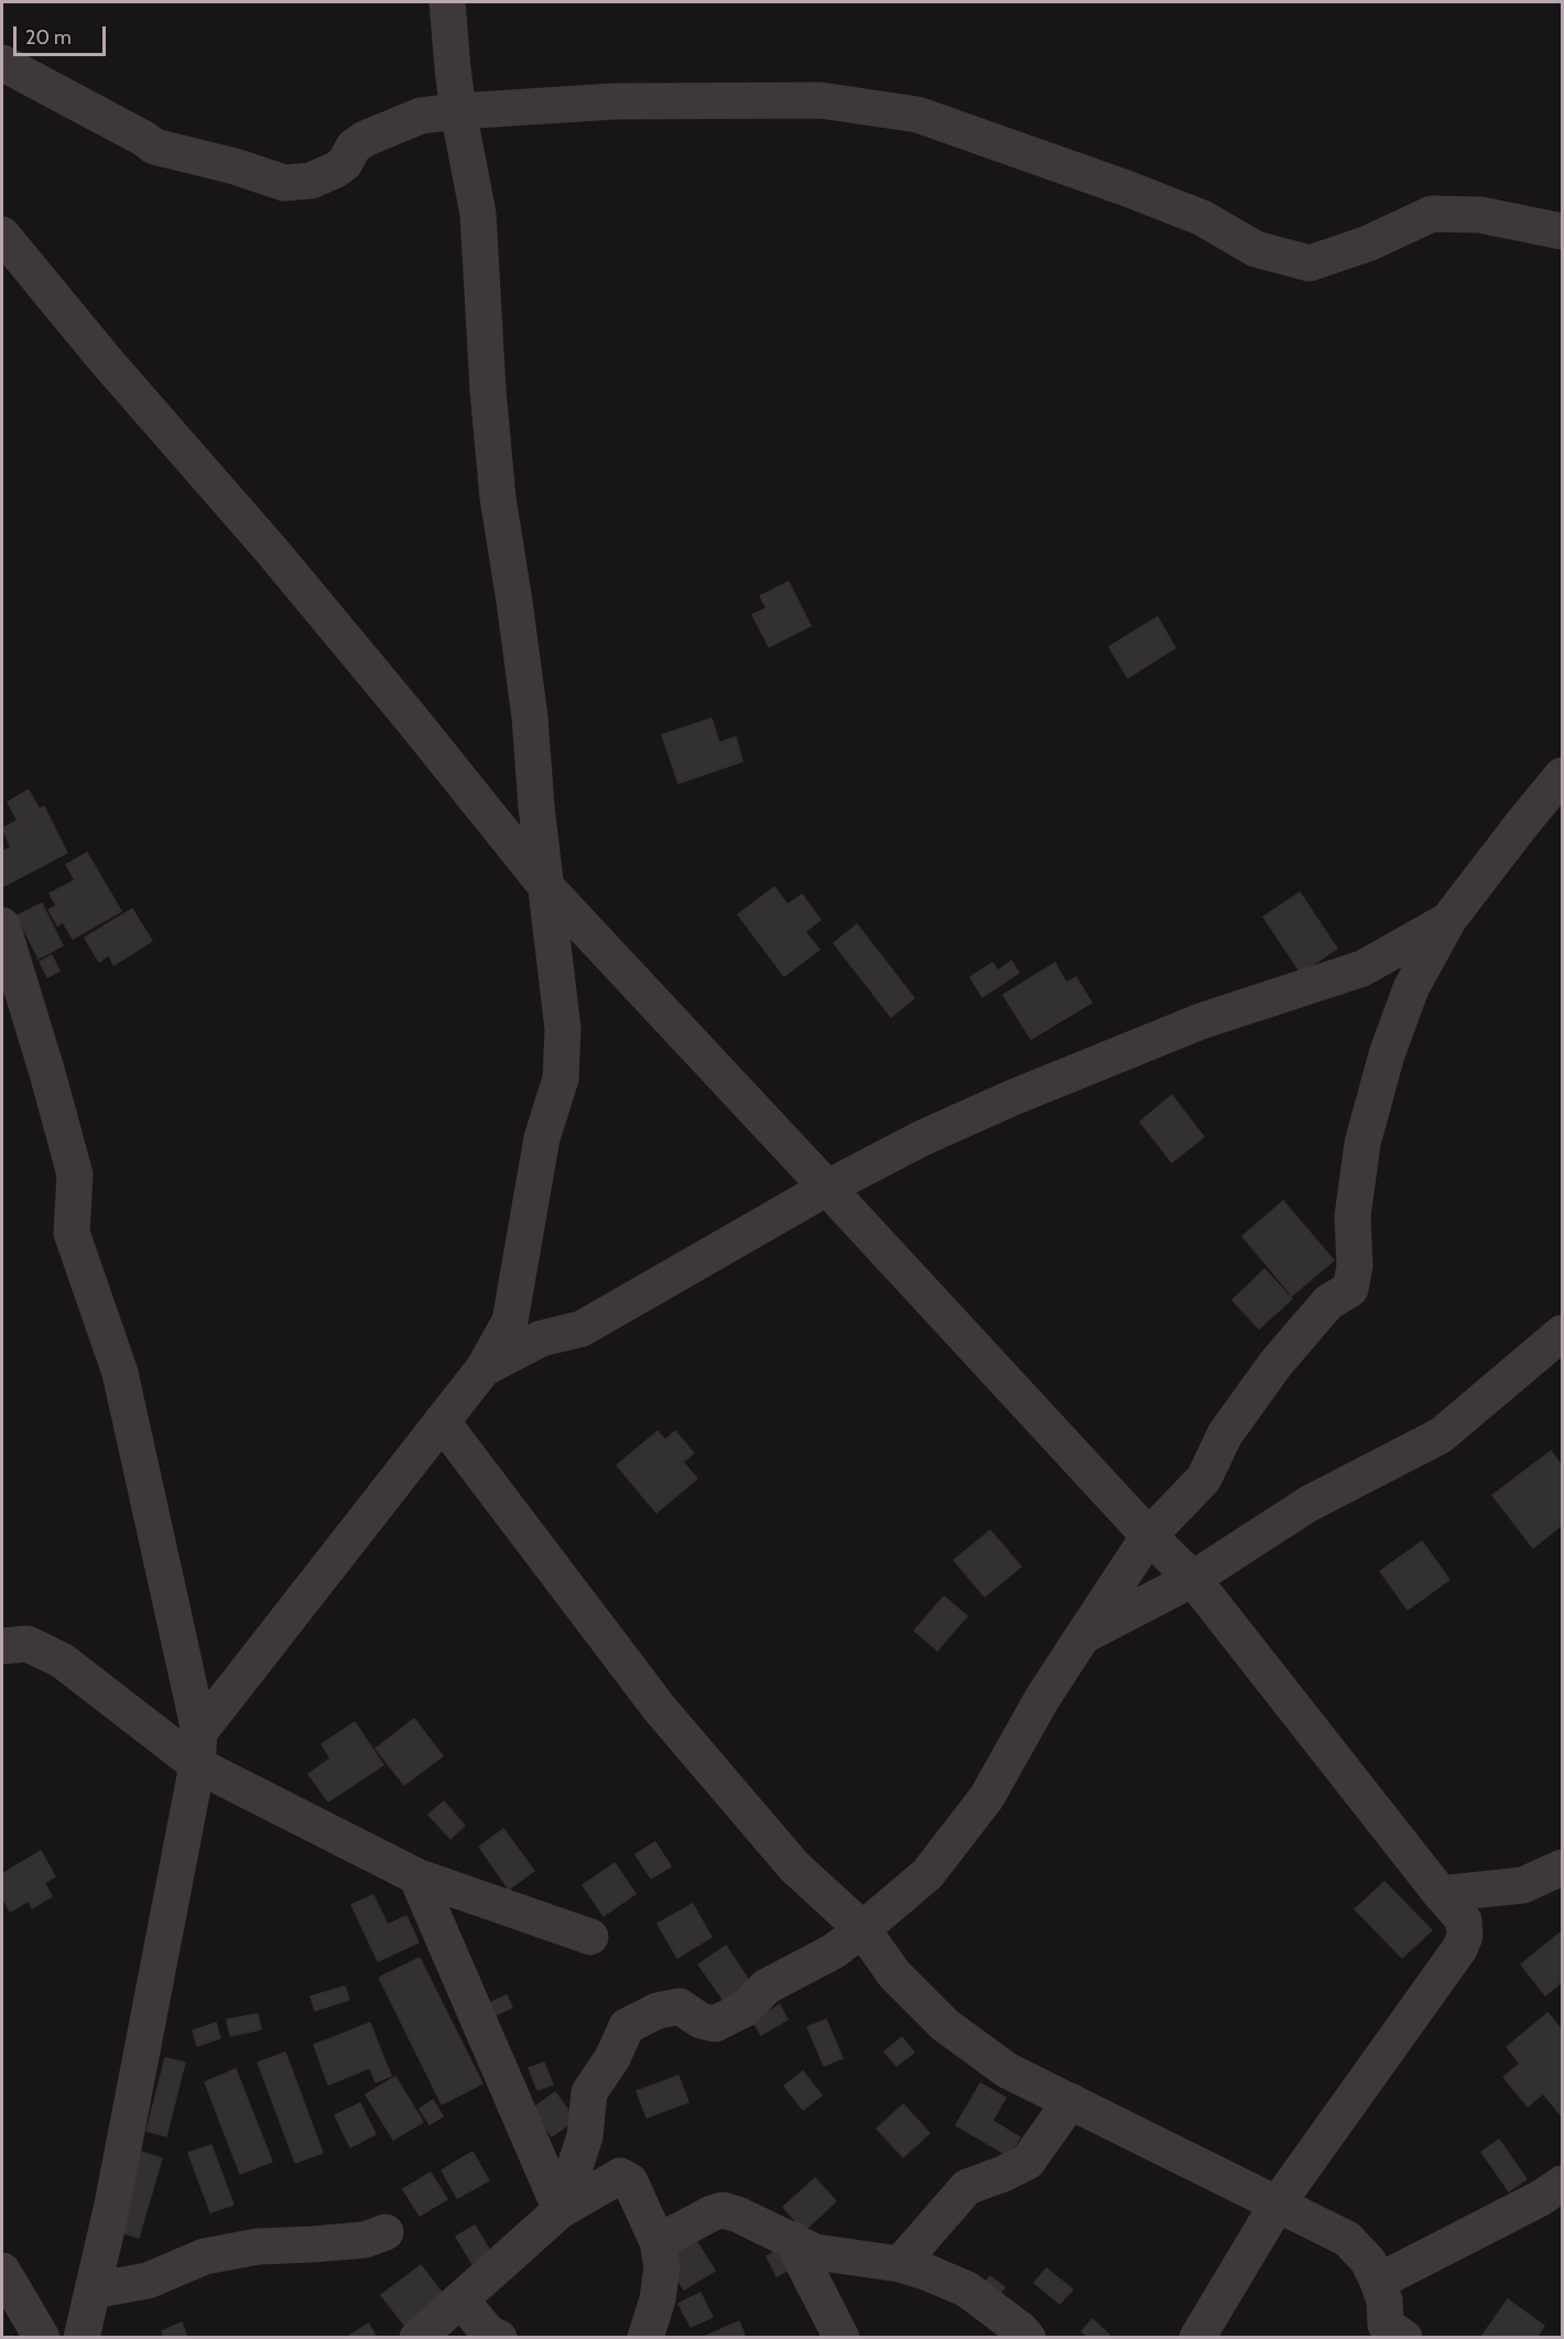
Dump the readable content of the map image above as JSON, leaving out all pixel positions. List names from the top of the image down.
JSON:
{
  "scale_bar": "20 m"
}
